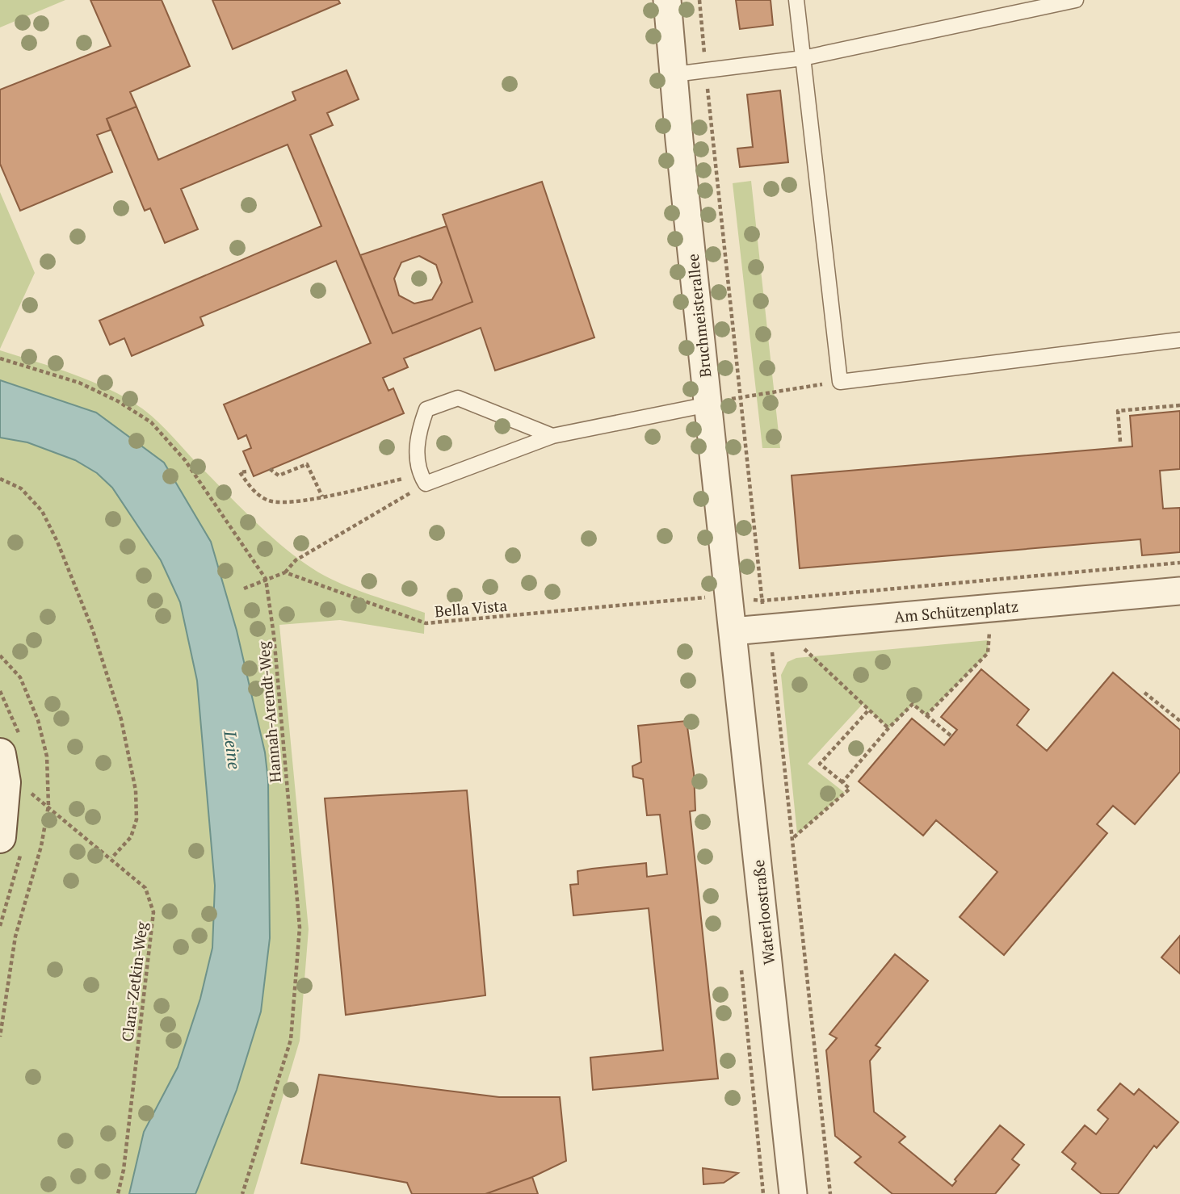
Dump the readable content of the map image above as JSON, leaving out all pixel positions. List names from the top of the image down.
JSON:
{
  "streets": {
    "street": ["Bruchmeisterallee", "Am Schützenplatz", "Waterloostraße"],
    "path": ["Bella Vista", "Hannah-Arendt-Weg", "Clara-Zetkin-Weg"]
  },
  "crossings": [
    ["Bruchmeisterallee", "Am Schützenplatz"],
    ["Bruchmeisterallee", "Waterloostraße"],
    ["Am Schützenplatz", "Waterloostraße"]
  ],
  "water": ["Leine"]
}
